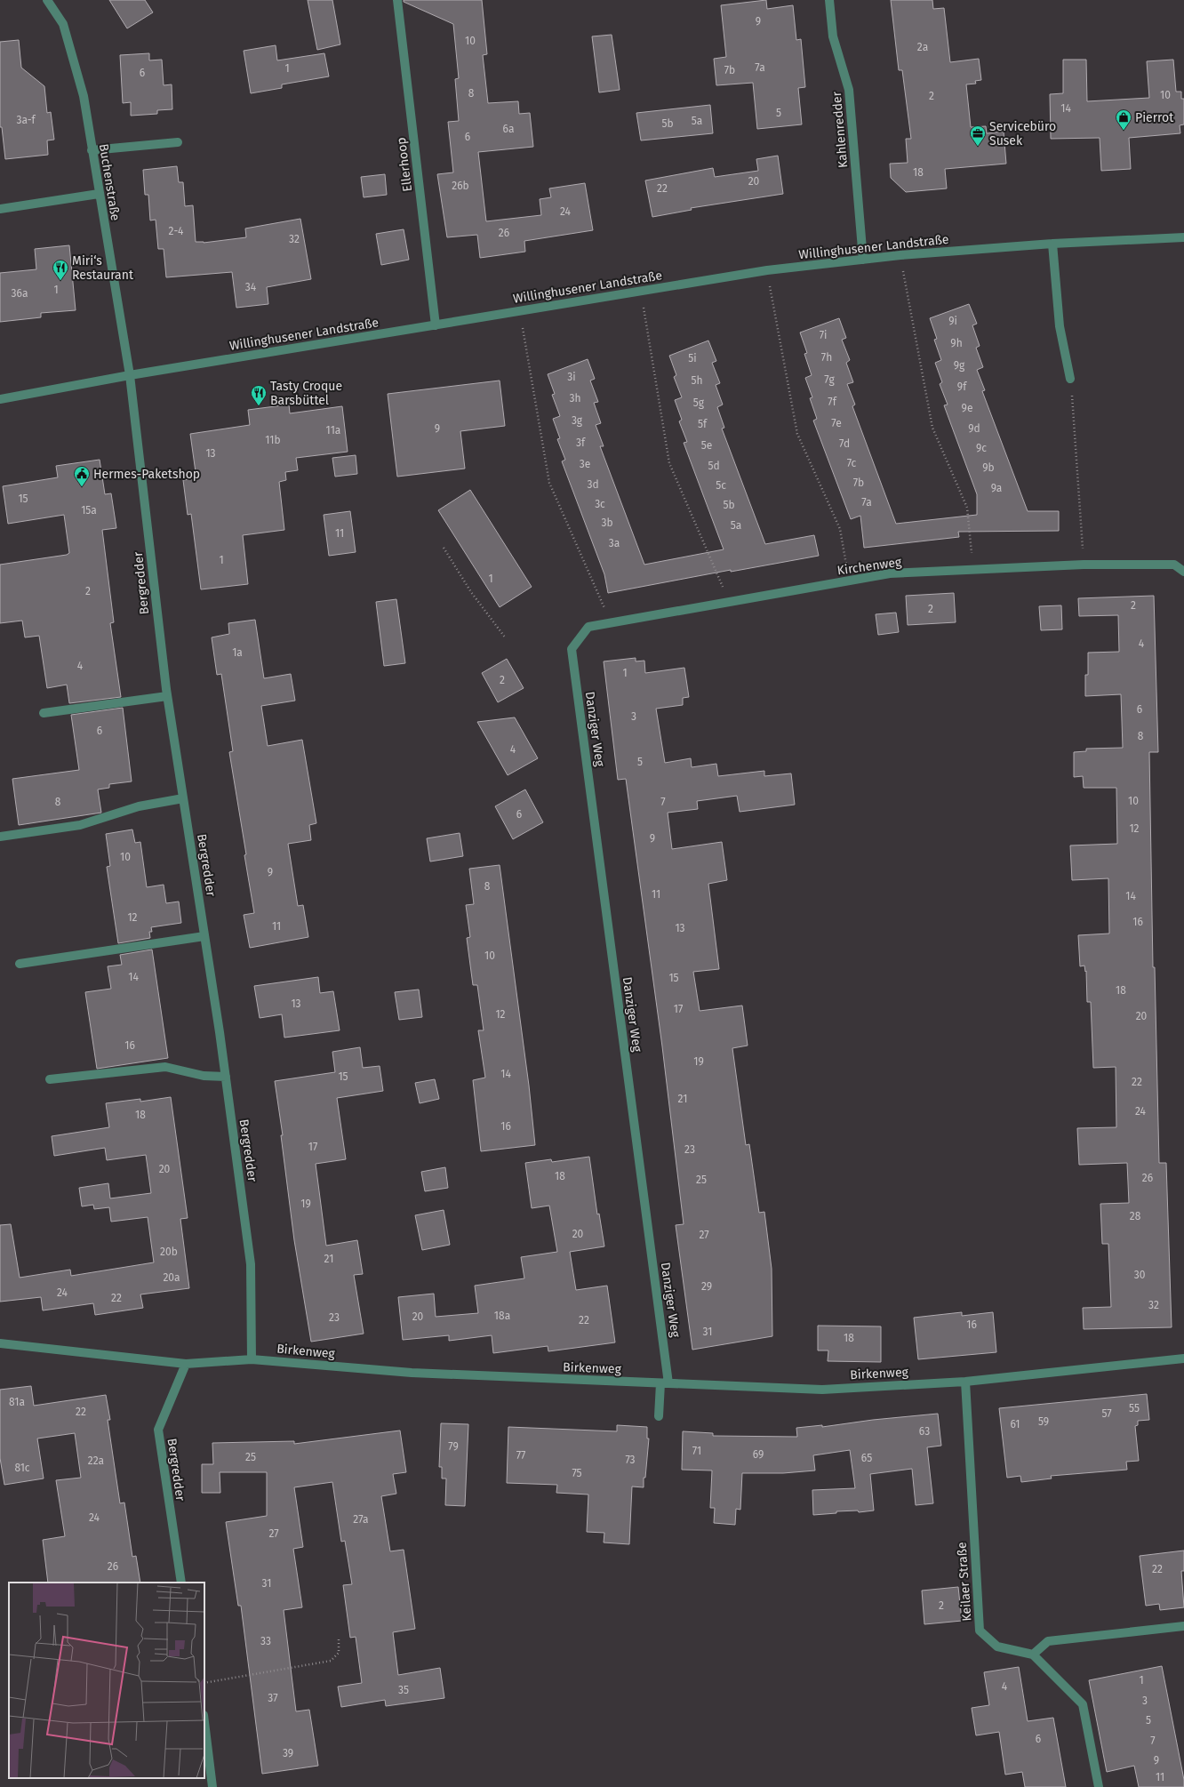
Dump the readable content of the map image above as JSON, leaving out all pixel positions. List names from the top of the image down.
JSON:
{
  "streets": {
    "street": [
      "Kahlenredder",
      "Ellerhoop",
      "Buchenstraße",
      "Willinghusener Landstraße",
      "Kirchenweg",
      "Bergredder",
      "Danziger Weg",
      "Birkenweg",
      "Keilaer Straße"
    ]
  },
  "crossings": [
    ["Kahlenredder", "Willinghusener Landstraße"],
    ["Ellerhoop", "Willinghusener Landstraße"],
    ["Buchenstraße", "Willinghusener Landstraße"],
    ["Buchenstraße", "Bergredder"],
    ["Willinghusener Landstraße", "Bergredder"],
    ["Kirchenweg", "Danziger Weg"],
    ["Bergredder", "Birkenweg"],
    ["Danziger Weg", "Birkenweg"],
    ["Birkenweg", "Keilaer Straße"]
  ],
  "places": {
    "shop": ["Pierrot"],
    "office": ["Servicebüro Susek"],
    "restaurant": ["Miri‘s Restaurant", "Tasty Croque Barsbüttel"],
    "public building": ["Hermes-Paketshop"]
  },
  "house_numbers": [
    "9",
    "10",
    "2a",
    "7a",
    "1",
    "7b",
    "6",
    "8",
    "10",
    "2",
    "14",
    "5",
    "3a-f",
    "5a",
    "5b",
    "6a",
    "6",
    "18",
    "20",
    "26b",
    "22",
    "24",
    "2-4",
    "26",
    "32",
    "34",
    "1",
    "36a",
    "9i",
    "7i",
    "9h",
    "7h",
    "5i",
    "9g",
    "3i",
    "7g",
    "5h",
    "9f",
    "3h",
    "7f",
    "5g",
    "9e",
    "3g",
    "7e",
    "5f",
    "9",
    "9d",
    "11a",
    "11b",
    "3f",
    "7d",
    "5e",
    "9c",
    "13",
    "7c",
    "3e",
    "5d",
    "9b",
    "7b",
    "3d",
    "5c",
    "9a",
    "15",
    "7a",
    "3c",
    "5b",
    "15a",
    "3b",
    "5a",
    "11",
    "3a",
    "1",
    "1",
    "2",
    "2",
    "2",
    "4",
    "1a",
    "4",
    "1",
    "2",
    "6",
    "3",
    "6",
    "8",
    "4",
    "5",
    "10",
    "8",
    "7",
    "6",
    "12",
    "9",
    "10",
    "9",
    "8",
    "11",
    "14",
    "12",
    "16",
    "11",
    "13",
    "10",
    "14",
    "15",
    "18",
    "13",
    "17",
    "12",
    "20",
    "16",
    "19",
    "14",
    "15",
    "22",
    "21",
    "24",
    "18",
    "16",
    "17",
    "23",
    "20",
    "18",
    "26",
    "25",
    "19",
    "28",
    "20",
    "27",
    "20b",
    "21",
    "30",
    "20a",
    "29",
    "24",
    "22",
    "32",
    "18a",
    "20",
    "23",
    "22",
    "16",
    "31",
    "18",
    "81a",
    "55",
    "22",
    "57",
    "59",
    "61",
    "63",
    "79",
    "71",
    "69",
    "77",
    "25",
    "65",
    "73",
    "22a",
    "81c",
    "75",
    "24",
    "27a",
    "27",
    "26",
    "22",
    "31",
    "2",
    "33",
    "1",
    "4",
    "35",
    "37",
    "3",
    "5",
    "6",
    "7",
    "39",
    "9",
    "11"
  ]
}
